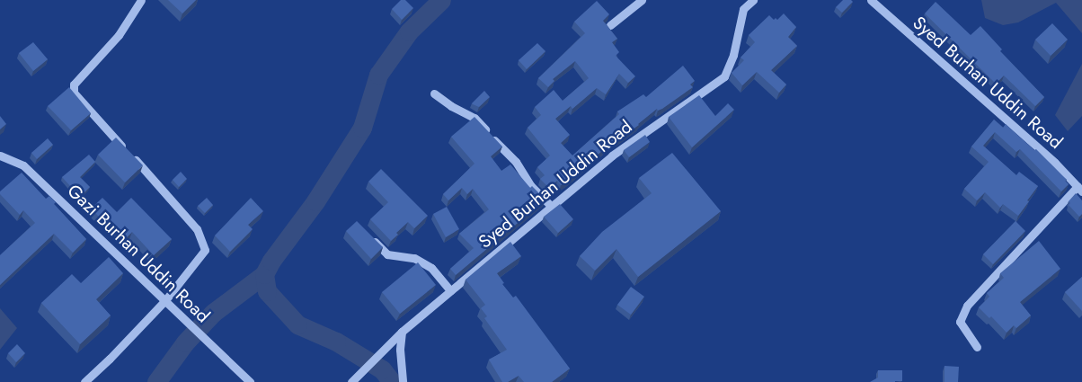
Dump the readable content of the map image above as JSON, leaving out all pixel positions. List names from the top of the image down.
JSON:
{
  "streets": {
    "street": ["Syed Burhan Uddin Road", "Gazi Burhan Uddin Road"]
  }
}
